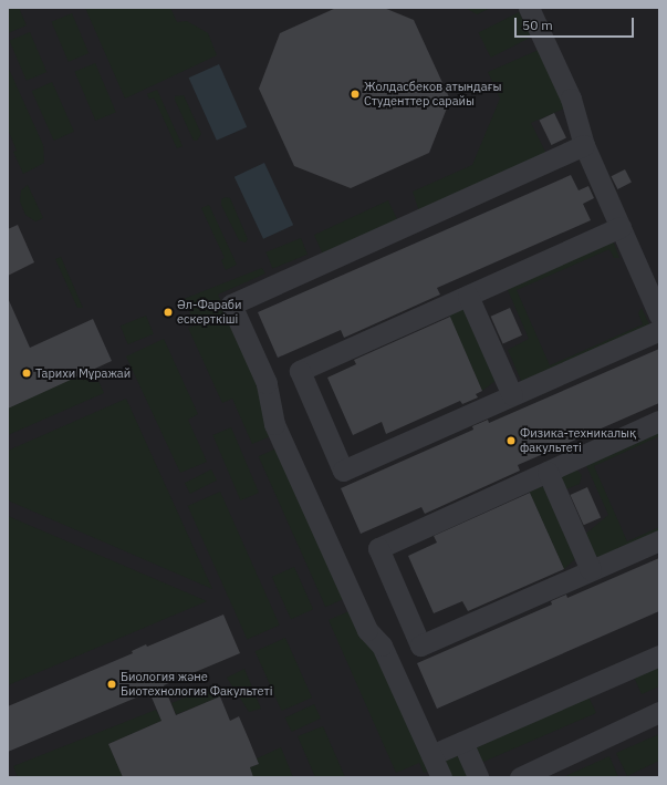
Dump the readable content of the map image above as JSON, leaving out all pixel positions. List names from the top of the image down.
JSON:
{
  "places": [
    "Жолдасбеков атындағы Студенттер сарайы",
    "Әл-Фараби ескерткіші",
    "Тарихи Мұражай",
    "Физика-техникалық факультеті",
    "Биология және Биотехнология Факультеті"
  ],
  "scale_bar": "50 m"
}
